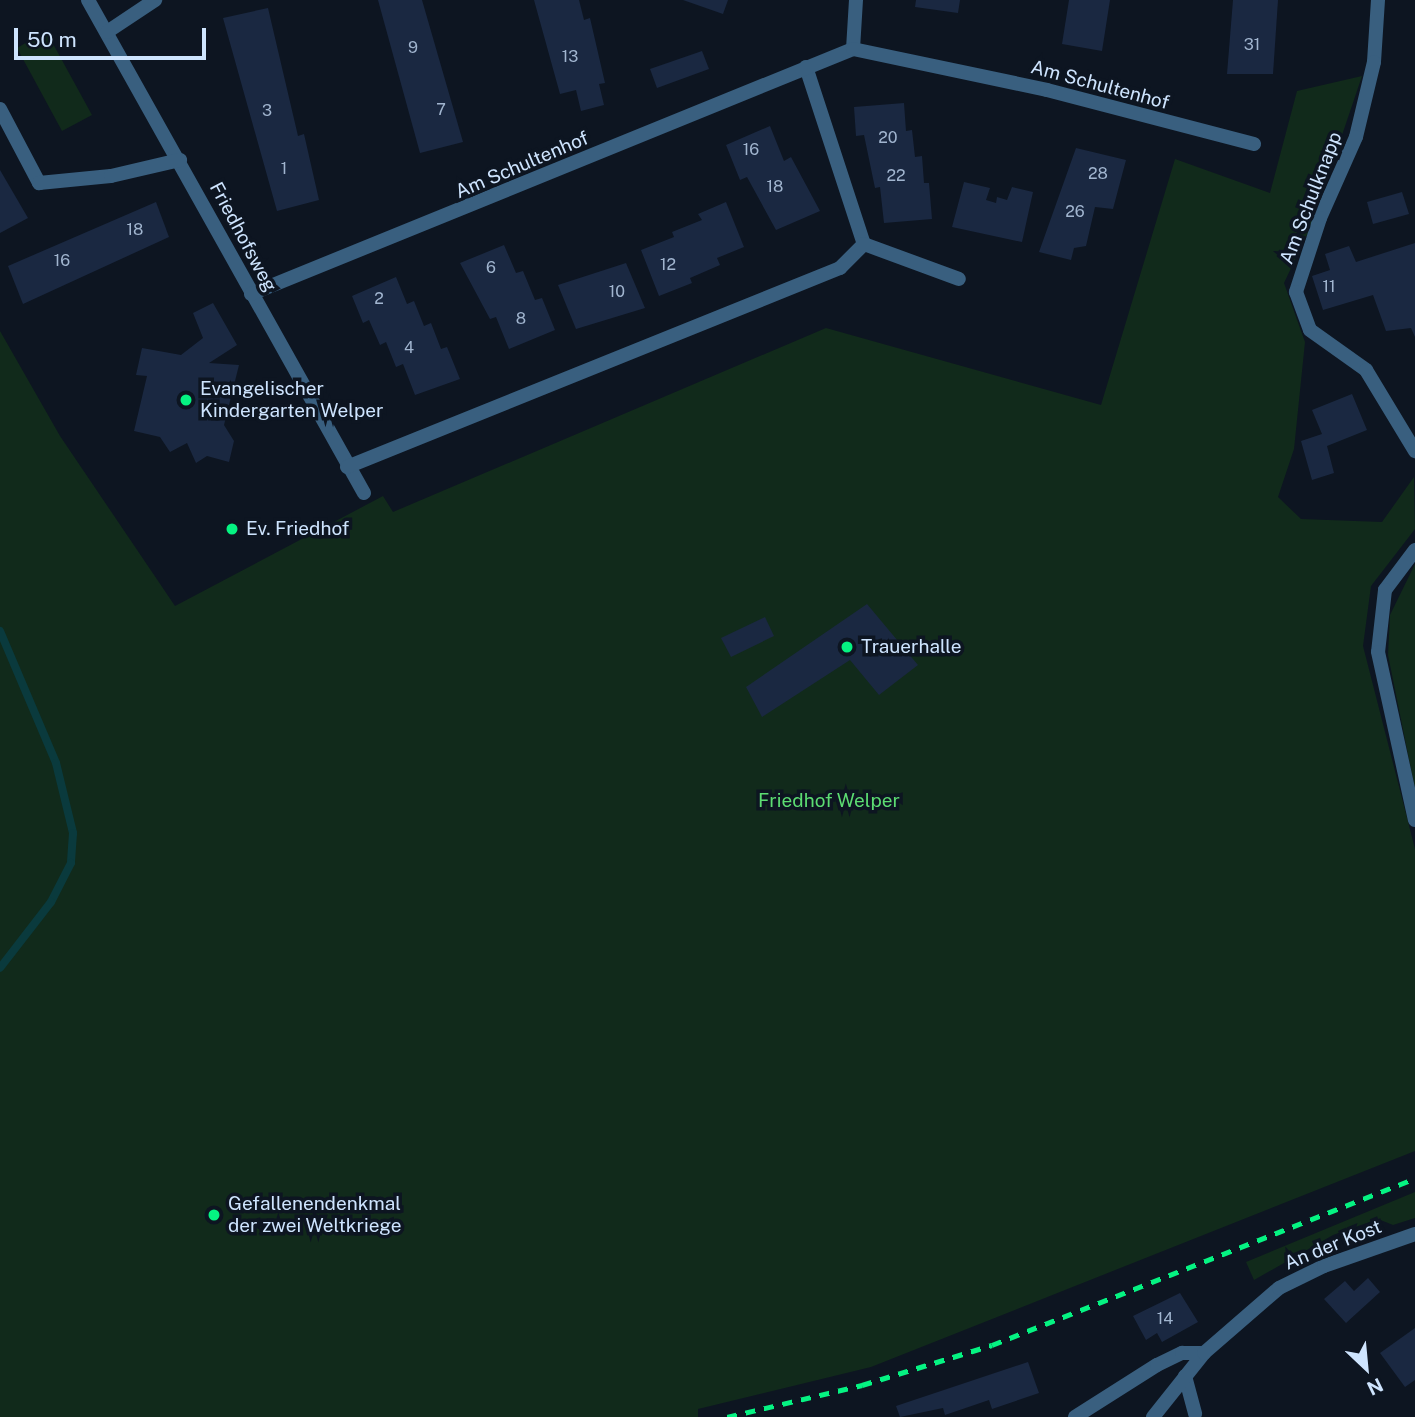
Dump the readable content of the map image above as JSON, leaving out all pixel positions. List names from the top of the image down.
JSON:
{
  "streets": {
    "street": [
      "Am Schultenhof",
      "Am Schulknapp",
      "Friedhofsweg",
      "An der Kost"
    ]
  },
  "crossings": [
    ["Am Schultenhof", "Friedhofsweg"]
  ],
  "parks": ["Friedhof Welper"],
  "places": [
    "Evangelischer Kindergarten Welper",
    "Ev. Friedhof",
    "Trauerhalle",
    "Gefallenendenkmal der zwei Weltkriege"
  ],
  "house_numbers": [
    "31",
    "9",
    "13",
    "7",
    "3",
    "20",
    "16",
    "1",
    "28",
    "22",
    "18",
    "26",
    "18",
    "16",
    "12",
    "6",
    "11",
    "10",
    "2",
    "8",
    "4",
    "14"
  ],
  "scale_bar": "50 m",
  "north": "bottom right"
}
